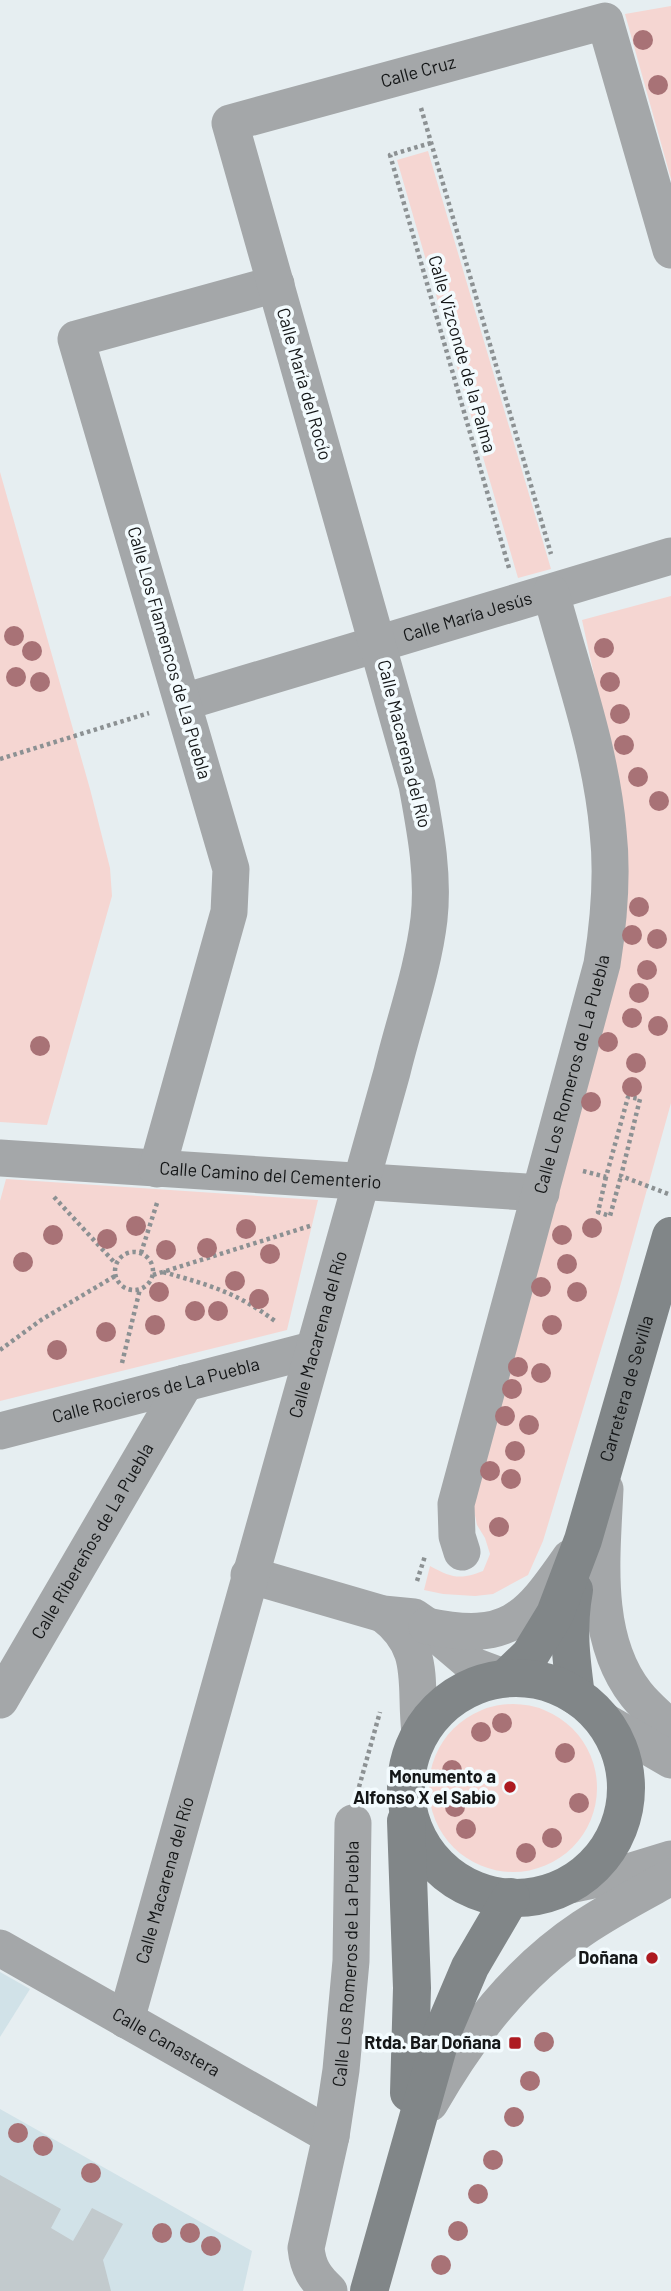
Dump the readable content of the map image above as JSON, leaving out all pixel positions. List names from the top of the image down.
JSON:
{
  "streets": {
    "main road": ["Carretera de Sevilla"],
    "street": [
      "Calle Cruz",
      "Calle María del Rocío",
      "Calle María Jesús",
      "Calle Los Flamencos de La Puebla",
      "Calle Macarena del Río",
      "Calle Los Romeros de La Puebla",
      "Calle Camino del Cementerio",
      "Calle Rocieros de La Puebla",
      "Calle Ribereños de La Puebla",
      "Calle Canastera"
    ],
    "path": ["Calle Vizconde de la Palma"]
  },
  "crossings": [
    ["Calle Cruz", "Calle Vizconde de la Palma"],
    ["Calle Cruz", "Calle María del Rocío"],
    ["Calle Vizconde de la Palma", "Calle María Jesús"],
    ["Calle Vizconde de la Palma", "Calle Los Romeros de La Puebla"],
    ["Calle María del Rocío", "Calle María Jesús"],
    ["Calle María del Rocío", "Calle Los Flamencos de La Puebla"],
    ["Calle María del Rocío", "Calle Macarena del Río"],
    ["Calle María Jesús", "Calle Los Flamencos de La Puebla"],
    ["Calle María Jesús", "Calle Macarena del Río"],
    ["Calle María Jesús", "Calle Los Romeros de La Puebla"],
    ["Calle Los Flamencos de La Puebla", "Calle Camino del Cementerio"],
    ["Calle Macarena del Río", "Calle Camino del Cementerio"],
    ["Calle Macarena del Río", "Calle Rocieros de La Puebla"],
    ["Calle Macarena del Río", "Calle Canastera"],
    ["Calle Los Romeros de La Puebla", "Calle Camino del Cementerio"],
    ["Calle Los Romeros de La Puebla", "Calle Canastera"],
    ["Calle Rocieros de La Puebla", "Calle Ribereños de La Puebla"]
  ],
  "places": {
    "other": ["Monumento a Alfonso X el Sabio", "Doñana"],
    "transit": ["Rtda. Bar Doñana"]
  }
}
